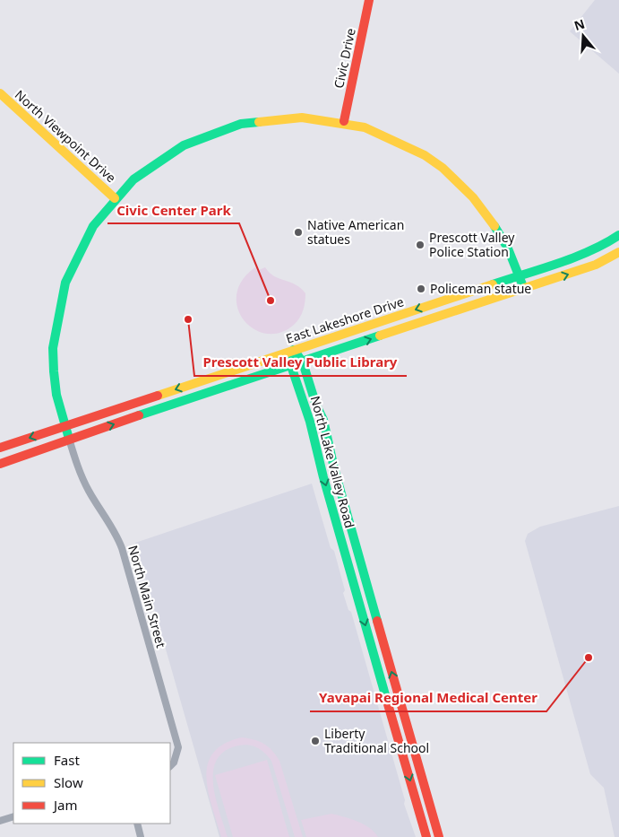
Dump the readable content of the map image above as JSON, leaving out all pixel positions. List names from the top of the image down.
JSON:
{
  "streets": {
    "street": [
      "Civic Drive",
      "North Viewpoint Drive",
      "East Lakeshore Drive",
      "North Lake Valley Road",
      "North Main Street"
    ]
  },
  "crossings": [
    ["East Lakeshore Drive", "North Lake Valley Road"]
  ],
  "places": [
    "Native American statues",
    "Prescott Valley Police Station",
    "Policeman statue",
    "Civic Center Park",
    "Prescott Valley Public Library",
    "Yavapai Regional Medical Center",
    "Liberty Traditional School"
  ],
  "legend": ["Fast", "Slow", "Jam"],
  "north": "top"
}
